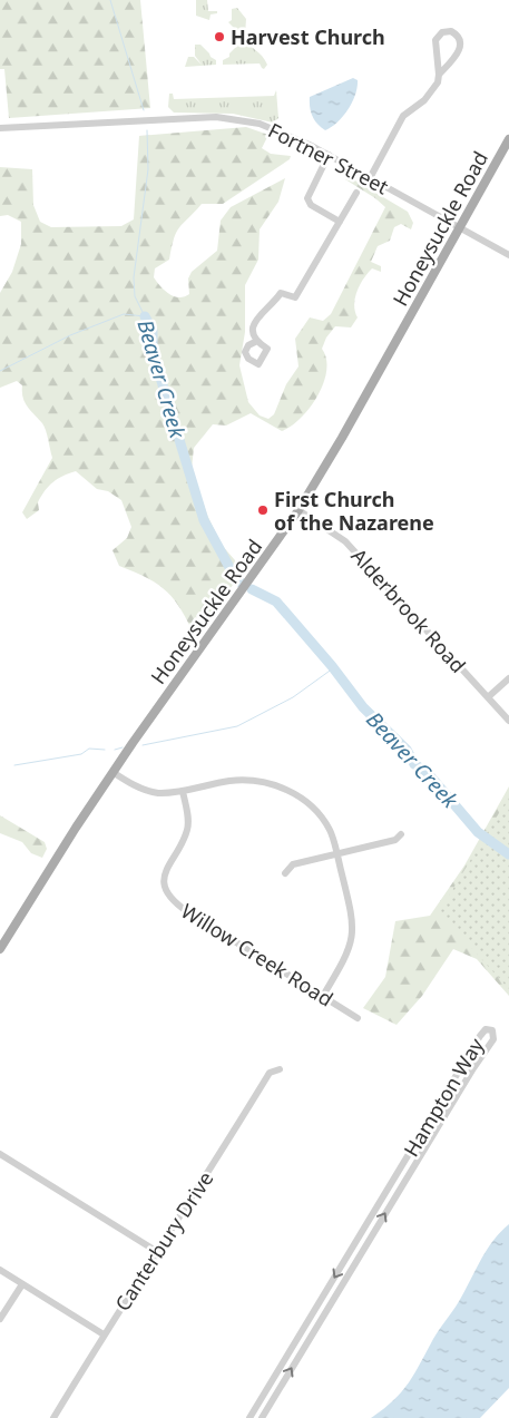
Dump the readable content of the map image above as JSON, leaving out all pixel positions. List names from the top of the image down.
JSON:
{
  "streets": {
    "main road": ["Honeysuckle Road"],
    "street": [
      "Fortner Street",
      "Alderbrook Road",
      "Willow Creek Road",
      "Hampton Way",
      "Canterbury Drive"
    ]
  },
  "crossings": [
    ["Fortner Street", "Honeysuckle Road"],
    ["Honeysuckle Road", "Alderbrook Road"]
  ],
  "water": ["Beaver Creek"],
  "places": ["Harvest Church", "First Church of the Nazarene"]
}
